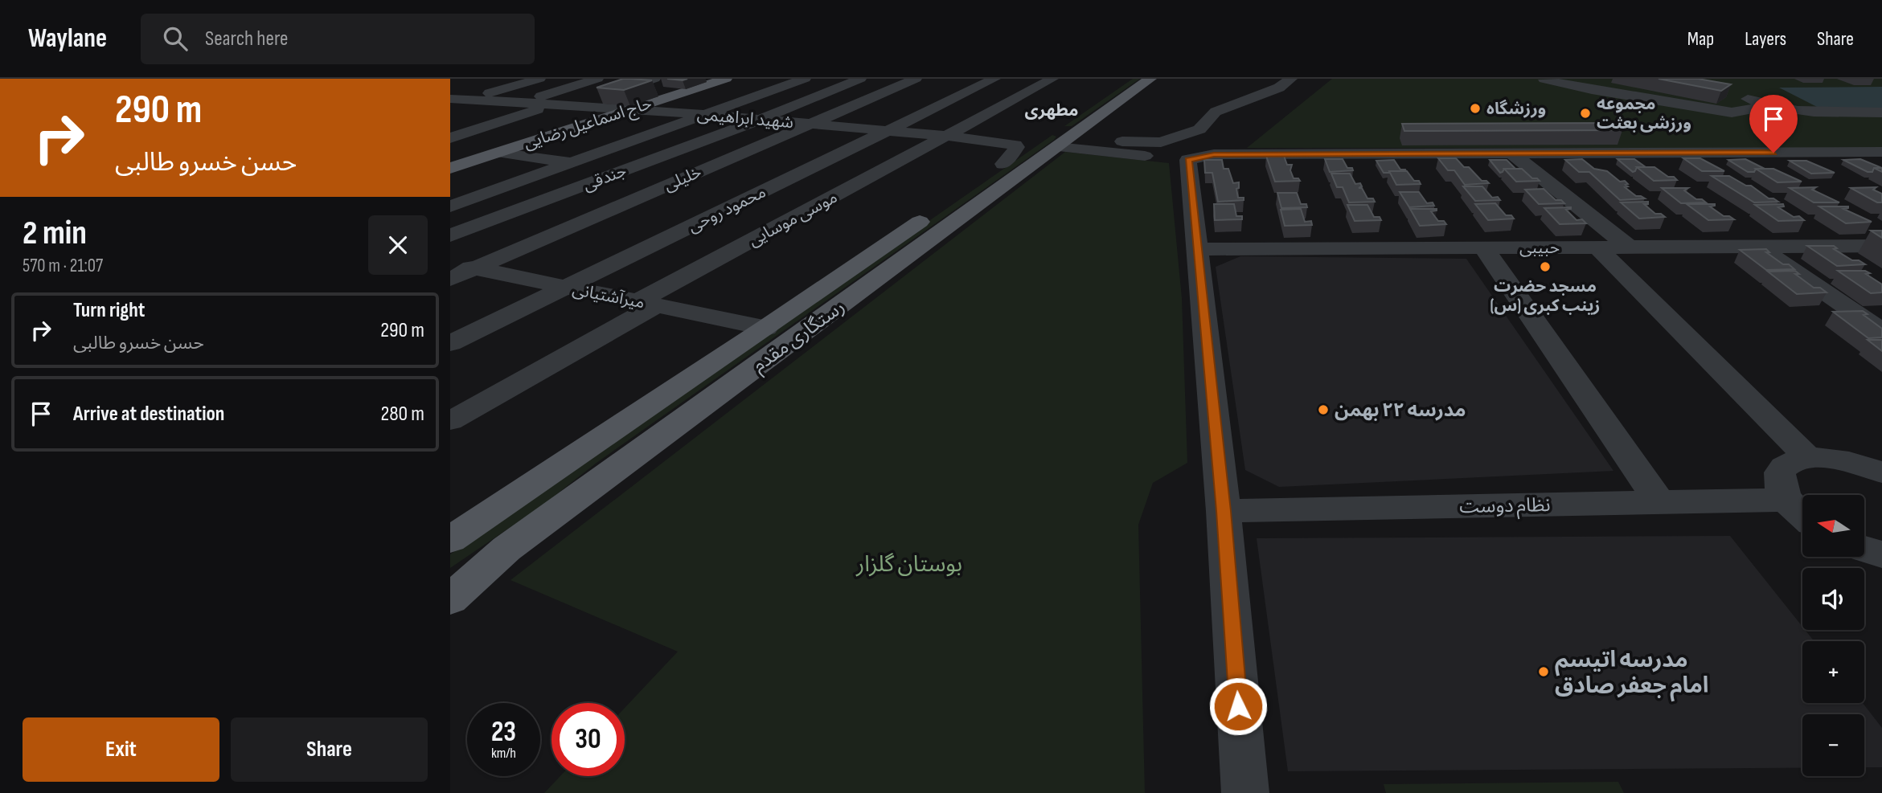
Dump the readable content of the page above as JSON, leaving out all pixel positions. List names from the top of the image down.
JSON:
{
  "streets": {
    "main road": ["حاج اسماعیل رضایی", "رستگاری مقدم"],
    "street": [
      "شهید ابراهیمی",
      "جندقی",
      "خلیلی",
      "محمود روحی",
      "موسی موسایی",
      "حبیبی",
      "میرآشتیانی",
      "نظام دوست"
    ]
  },
  "crossings": [
    ["شهید ابراهیمی", "حاج اسماعیل رضایی"],
    ["شهید ابراهیمی", "جندقی"],
    ["شهید ابراهیمی", "خلیلی"],
    ["شهید ابراهیمی", "محمود روحی"],
    ["شهید ابراهیمی", "موسی موسایی"],
    ["شهید ابراهیمی", "رستگاری مقدم"],
    ["خلیلی", "میرآشتیانی"],
    ["محمود روحی", "میرآشتیانی"],
    ["موسی موسایی", "میرآشتیانی"],
    ["میرآشتیانی", "رستگاری مقدم"]
  ],
  "districts": ["مطهری"],
  "parks": ["بوستان گلزار"],
  "places": [
    "ورزشگاه",
    "مجموعه ورزشی بعثت",
    "مسجد حضرت زینب کبری (س)",
    "مدرسه ۲۲ بهمن",
    "مدرسه اتیسم امام جعفر صادق"
  ],
  "north": "left",
  "page": {
    "header": "Waylane",
    "search": "Search here",
    "nav": ["Map", "Layers", "Share"],
    "turn": ["290 m", "حسن خسرو طالبی"],
    "heading": ["2 min", "570 m · 21:07"],
    "list": [
      {
        "name": "Turn right",
        "note": "حسن خسرو طالبی",
        "value": "290 m"
      },
      {
        "name": "Arrive at destination",
        "value": "280 m"
      }
    ],
    "map_buttons": ["+", "−"],
    "speed": "23 km/h",
    "limit": "30",
    "buttons": ["Exit", "Share"]
  }
}
